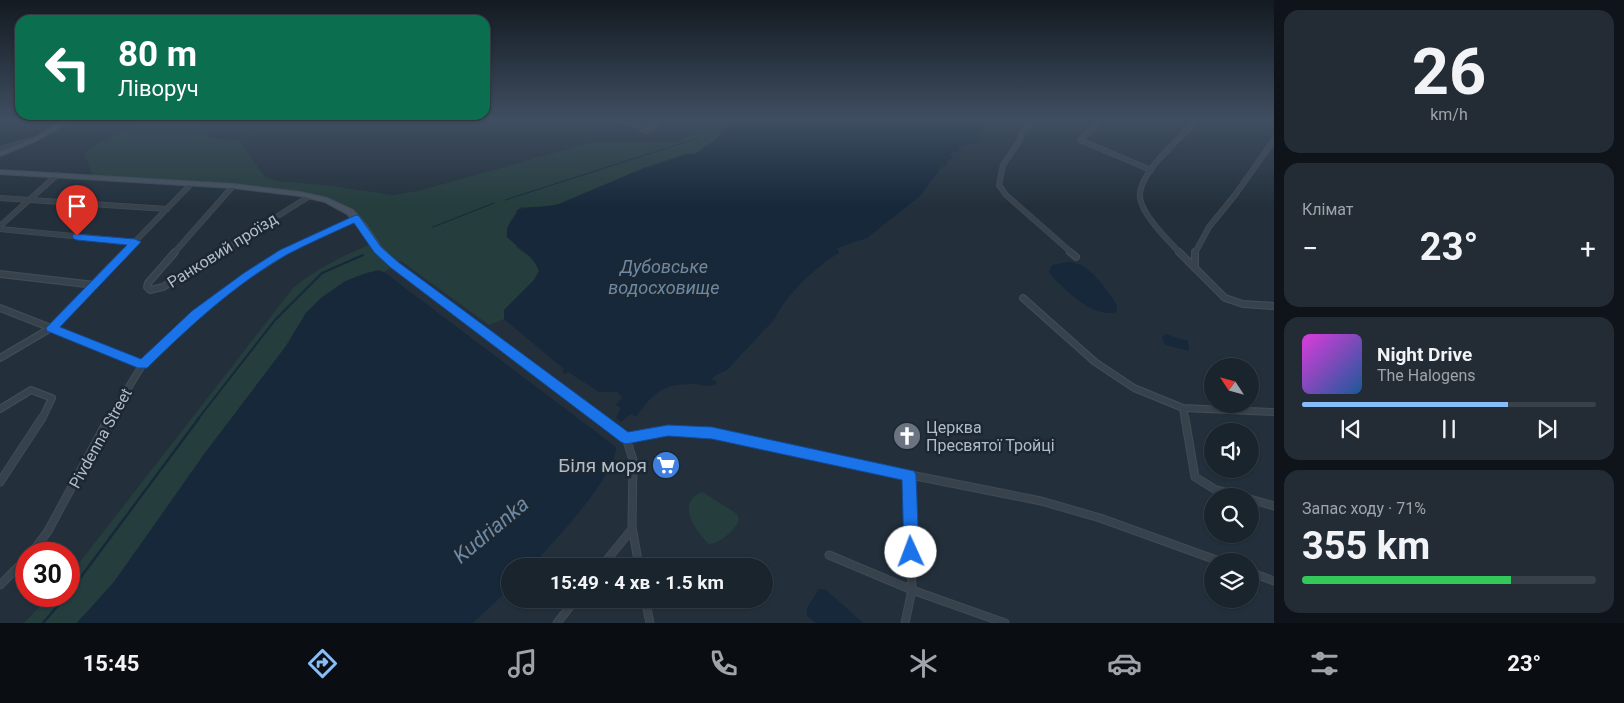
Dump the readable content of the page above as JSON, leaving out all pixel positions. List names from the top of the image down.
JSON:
{
  "streets": {
    "street": ["Ранковий проїзд", "Pivdenna Street"]
  },
  "water": ["Дубовське водосховище", "Kudrianka"],
  "places": {
    "church": ["Церква Пресвятої Тройці"],
    "supermarket": ["Біля моря"]
  },
  "north": "top left",
  "page": {
    "tile": [
      ["26", "km/h"],
      "Клімат",
      ["Запас ходу · 71%", "355 km"]
    ],
    "turn": ["80 m", "Ліворуч"],
    "heat": ["−", "23°", "+"],
    "song": ["Night Drive", "The Halogens"],
    "limit": "30",
    "trip": "15:49 · 4 хв · 1.5 km",
    "tabs": ["15:45", "23°"]
  }
}
